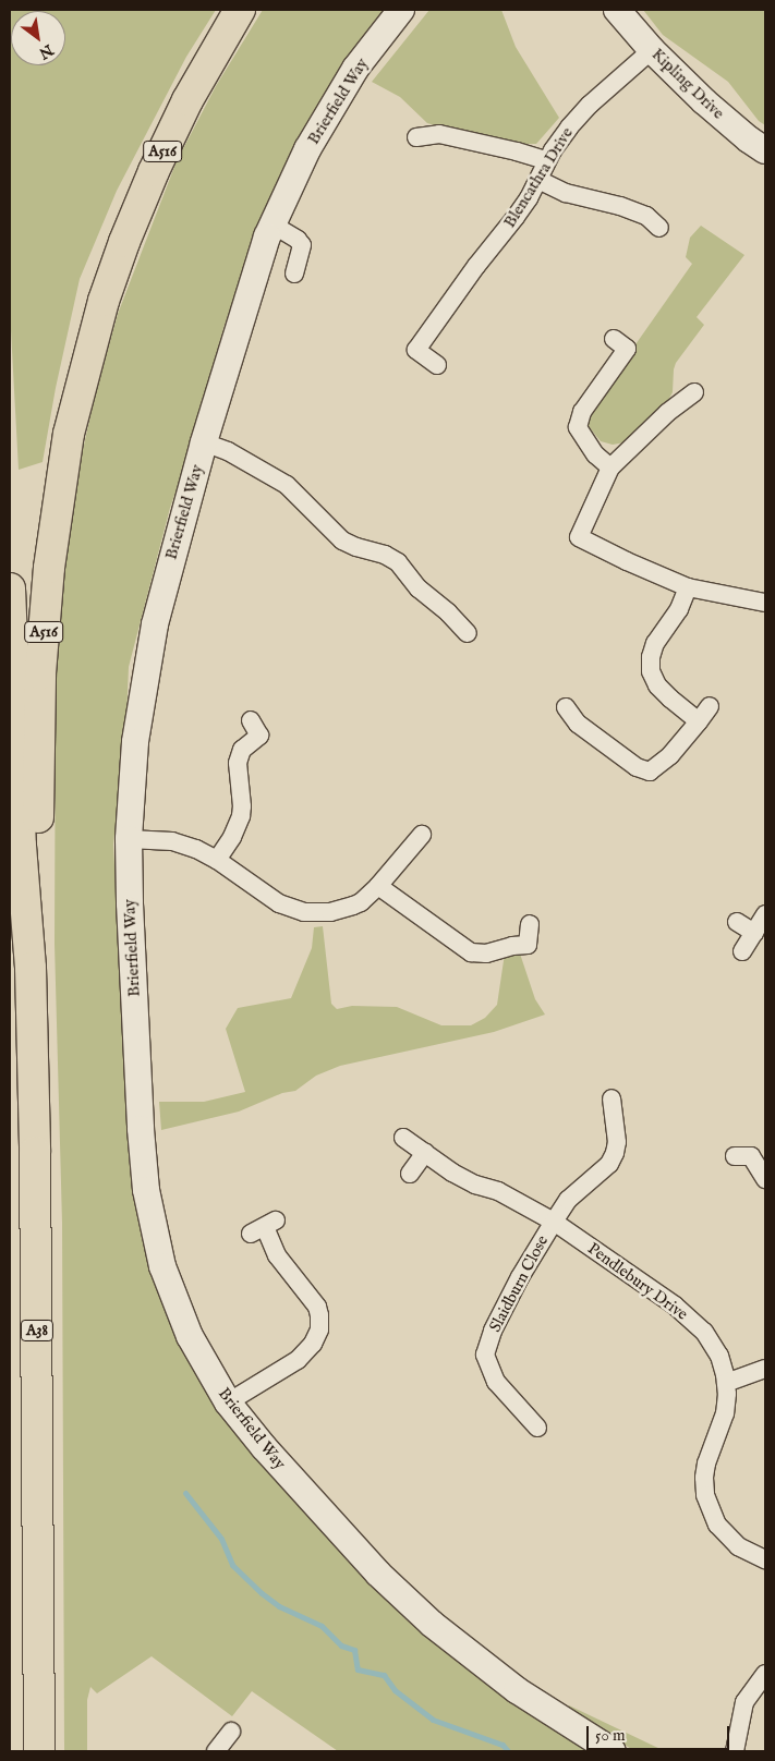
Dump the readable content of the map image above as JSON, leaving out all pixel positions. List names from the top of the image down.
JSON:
{
  "streets": {
    "highway": ["A516", "A38"],
    "street": [
      "Kipling Drive",
      "Brierfield Way",
      "Blencathra Drive",
      "Pendlebury Drive",
      "Slaidburn Close"
    ]
  },
  "crossings": [
    ["Kipling Drive", "Blencathra Drive"],
    ["A516", "A38"],
    ["Pendlebury Drive", "Slaidburn Close"]
  ],
  "scale_bar": "50 m",
  "north": "bottom right"
}
